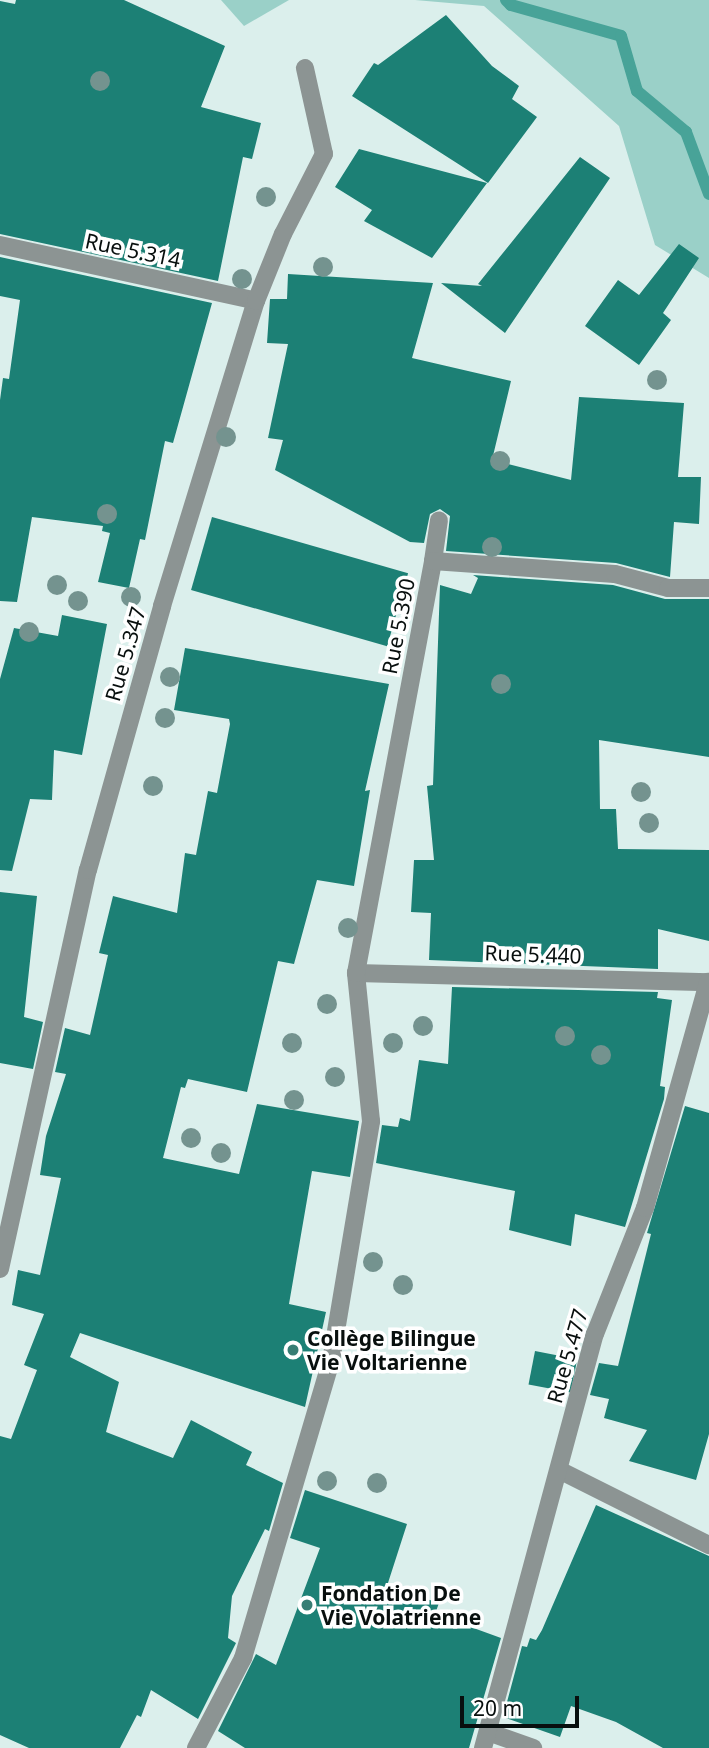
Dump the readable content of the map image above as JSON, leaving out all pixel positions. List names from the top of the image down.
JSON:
{
  "streets": {
    "street": [
      "Rue 5.314",
      "Rue 5.390",
      "Rue 5.347",
      "Rue 5.440",
      "Rue 5.477"
    ]
  },
  "crossings": [
    ["Rue 5.314", "Rue 5.347"],
    ["Rue 5.390", "Rue 5.440"],
    ["Rue 5.440", "Rue 5.477"]
  ],
  "places": ["Collège Bilingue Vie Voltarienne", "Fondation De Vie Volatrienne"],
  "scale_bar": "20 m"
}
